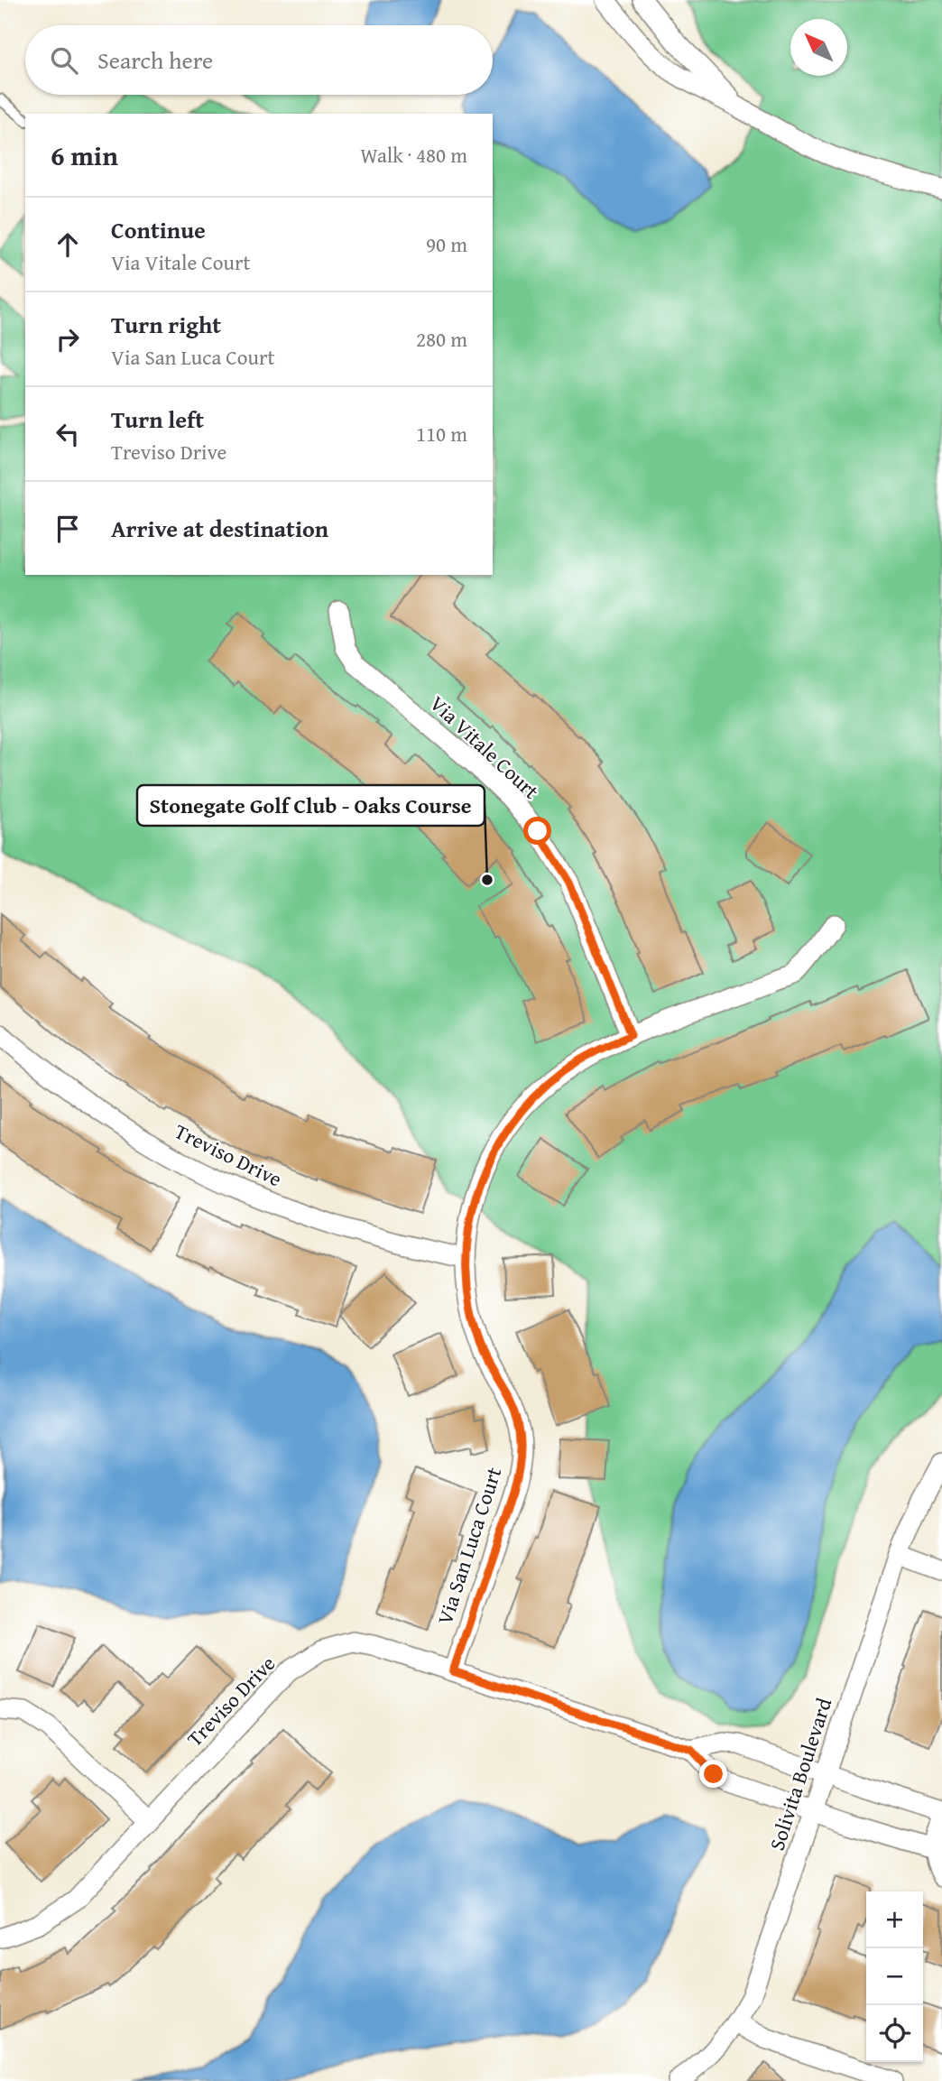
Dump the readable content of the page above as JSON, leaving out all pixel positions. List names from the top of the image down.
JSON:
{
  "streets": {
    "street": [
      "Via Vitale Court",
      "Treviso Drive",
      "Via San Luca Court",
      "Solivita Boulevard"
    ]
  },
  "crossings": [
    ["Via Vitale Court", "Via San Luca Court"],
    ["Treviso Drive", "Via San Luca Court"],
    ["Treviso Drive", "Solivita Boulevard"]
  ],
  "places": ["Stonegate Golf Club - Oaks Course"],
  "north": "top left",
  "page": {
    "search": "Search here",
    "heading": ["6 min", "Walk · 480 m"],
    "list": [
      ["Continue", "Via Vitale Court", "90 m"],
      ["Turn right", "Via San Luca Court", "280 m"],
      ["Turn left", "Treviso Drive", "110 m"],
      "Arrive at destination"
    ],
    "map_buttons": ["+", "−"]
  }
}
